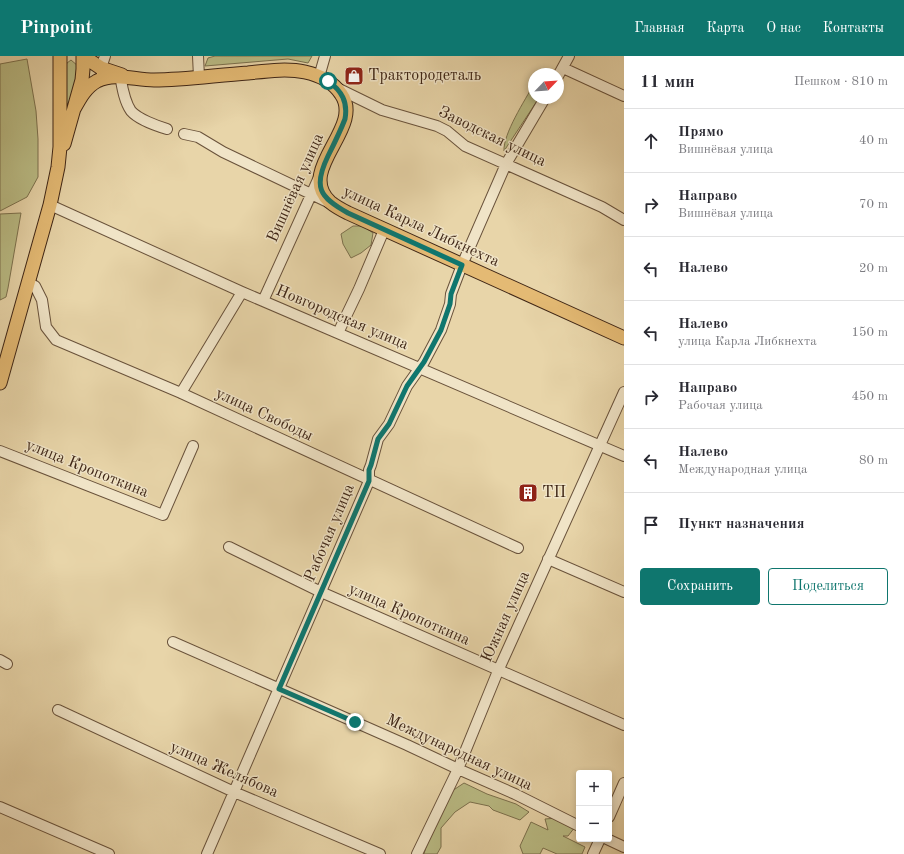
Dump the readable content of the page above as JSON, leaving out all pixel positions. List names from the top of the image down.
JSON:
{
  "streets": {
    "main road": ["Заводская улица", "Вишнёвая улица", "улица Карла Либкнехта"],
    "street": [
      "Новгородская улица",
      "улица Свободы",
      "улица Кропоткина",
      "Рабочая улица",
      "Южная улица",
      "Международная улица",
      "улица Желябова"
    ]
  },
  "crossings": [
    ["Заводская улица", "Вишнёвая улица"],
    ["Заводская улица", "Рабочая улица"],
    ["Вишнёвая улица", "улица Карла Либкнехта"],
    ["Вишнёвая улица", "Новгородская улица"],
    ["улица Карла Либкнехта", "Рабочая улица"],
    ["Новгородская улица", "Рабочая улица"],
    ["Новгородская улица", "Южная улица"],
    ["улица Свободы", "Рабочая улица"],
    ["улица Кропоткина", "Рабочая улица"],
    ["улица Кропоткина", "Южная улица"],
    ["Рабочая улица", "Международная улица"],
    ["Рабочая улица", "улица Желябова"],
    ["Южная улица", "Международная улица"]
  ],
  "places": {
    "shop": ["Трактородеталь"],
    "building": ["ТП"]
  },
  "north": "top right",
  "page": {
    "header": "Pinpoint",
    "nav": [
      "Главная",
      "Карта",
      "О нас",
      "Контакты"
    ],
    "heading": ["11 мин", "Пешком · 810 m"],
    "list": [
      ["Прямо", "Вишнёвая улица", "40 m"],
      ["Направо", "Вишнёвая улица", "70 m"],
      ["Налево", "20 m"],
      ["Налево", "улица Карла Либкнехта", "150 m"],
      ["Направо", "Рабочая улица", "450 m"],
      ["Налево", "Международная улица", "80 m"],
      "Пункт назначения"
    ],
    "buttons": ["Сохранить", "Поделиться"],
    "map_buttons": ["+", "−"]
  }
}
